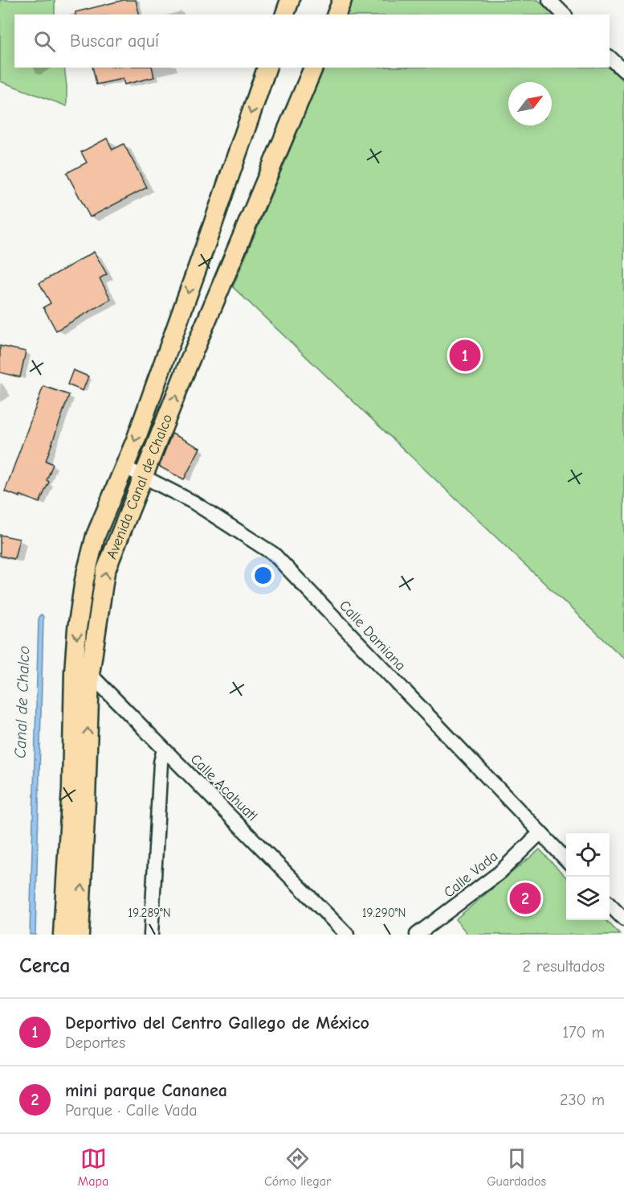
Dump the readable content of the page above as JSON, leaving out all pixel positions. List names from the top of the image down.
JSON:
{
  "streets": {
    "main road": ["Avenida Canal de Chalco"],
    "street": ["Calle Damiana", "Calle Acahuatl", "Calle Vada"]
  },
  "crossings": [
    ["Avenida Canal de Chalco", "Calle Damiana"],
    ["Avenida Canal de Chalco", "Calle Acahuatl"],
    ["Calle Damiana", "Calle Vada"]
  ],
  "water": ["Canal de Chalco"],
  "north": "top right",
  "page": {
    "search": "Buscar aquí",
    "pins": ["1", "2"],
    "heading": ["Cerca", "2 resultados"],
    "list": [
      {
        "mark": "1",
        "name": "Deportivo del Centro Gallego de México",
        "note": "Deportes",
        "value": "170 m"
      },
      {
        "mark": "2",
        "name": "mini parque Cananea",
        "note": "Parque · Calle Vada",
        "value": "230 m"
      }
    ],
    "nav": ["Mapa", "Cómo llegar", "Guardados"]
  },
  "coordinates": ["19.289°N", "19.290°N"]
}
